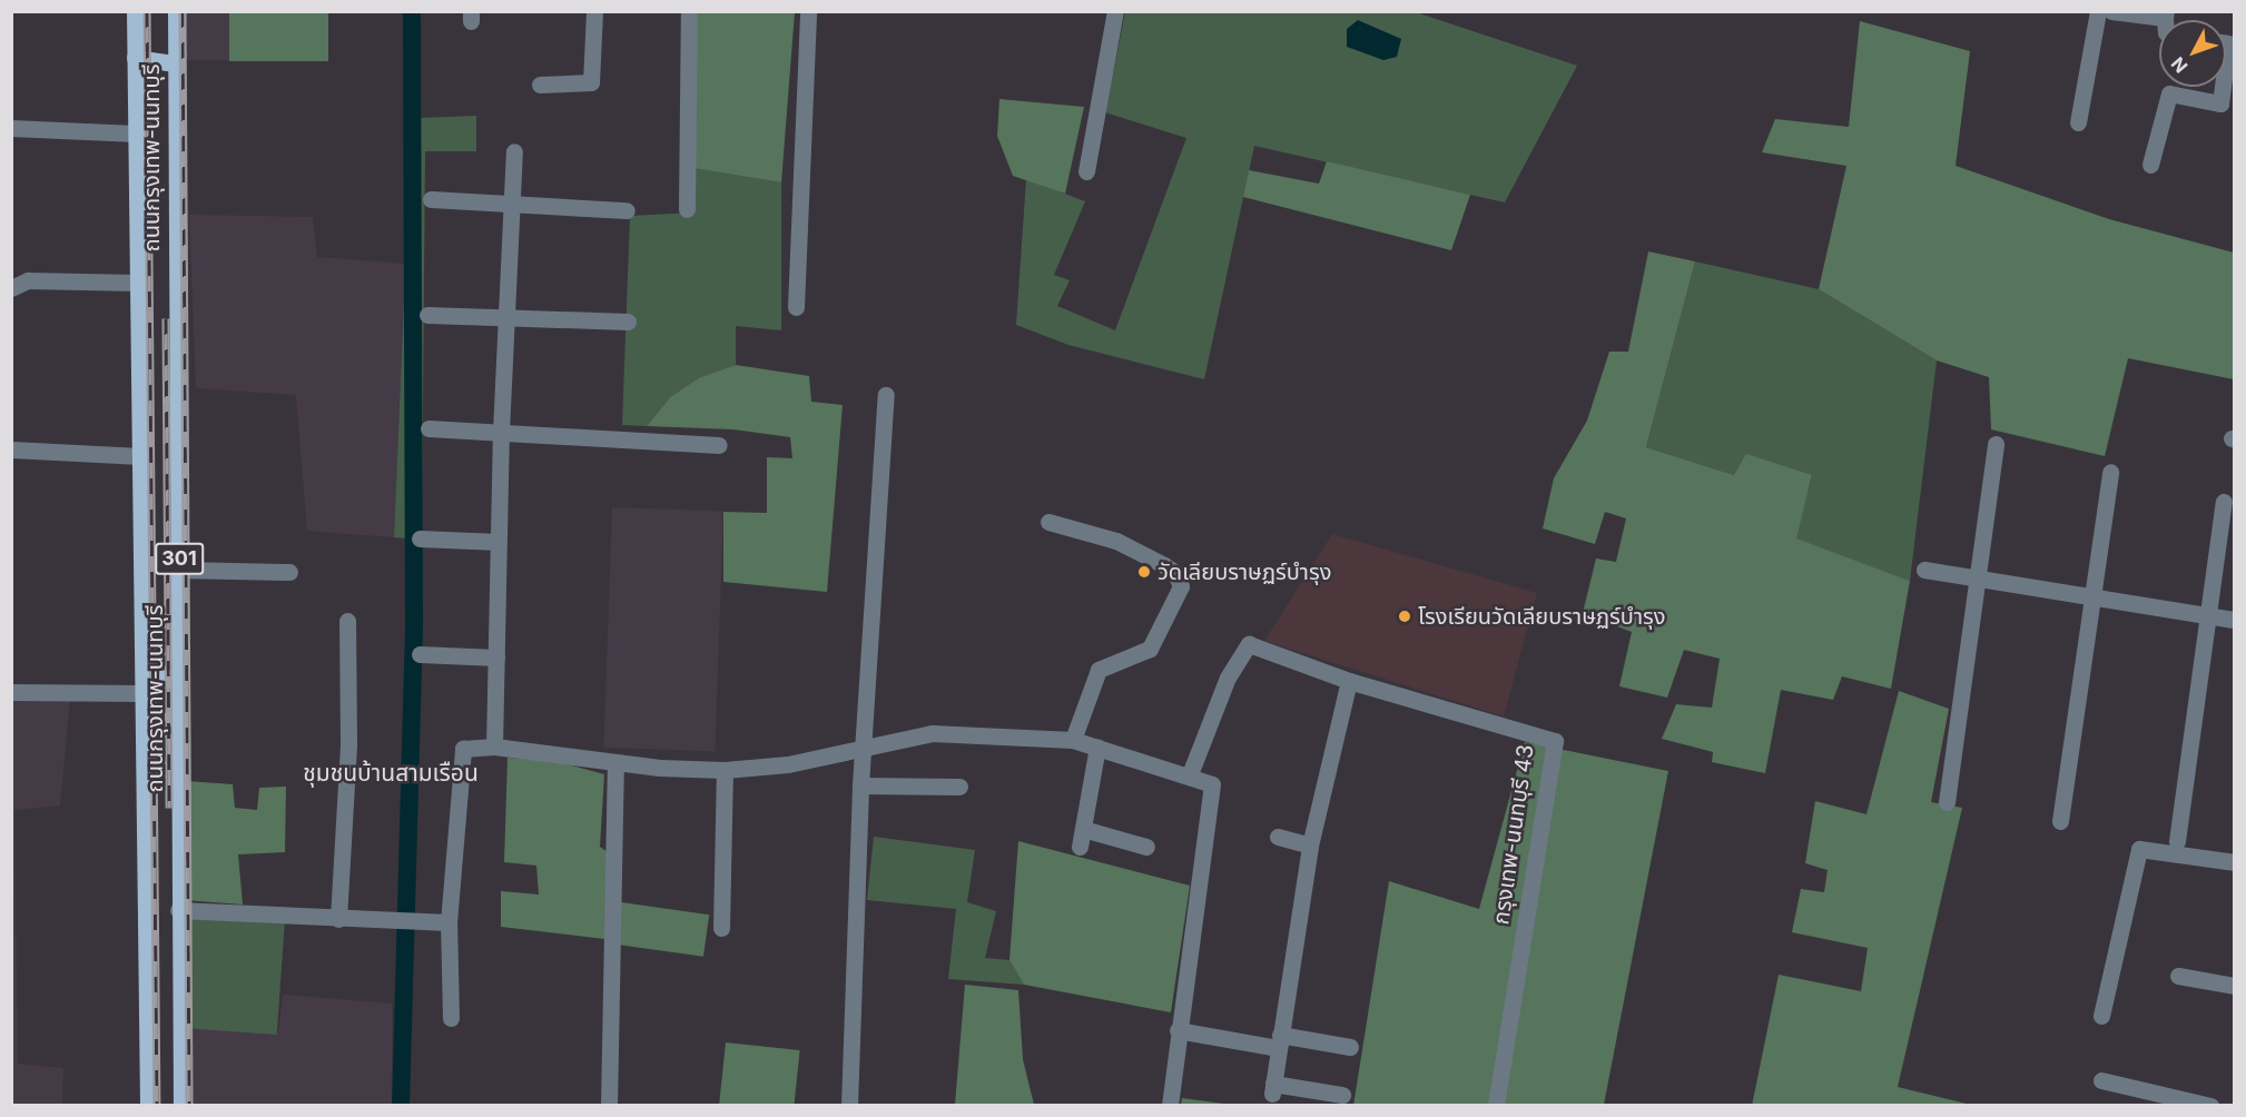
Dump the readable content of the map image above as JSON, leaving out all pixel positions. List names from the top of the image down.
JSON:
{
  "streets": {
    "main road": ["ถนนกรุงเทพ-นนทบุรี", "301"],
    "street": ["กรุงเทพ-นนทบุรี 43"]
  },
  "districts": ["ชุมชนบ้านสามเรือน"],
  "places": ["วัดเลียบราษฏร์บำรุง", "โรงเรียนวัดเลียบราษฏร์บำรุง"],
  "north": "bottom left"
}
